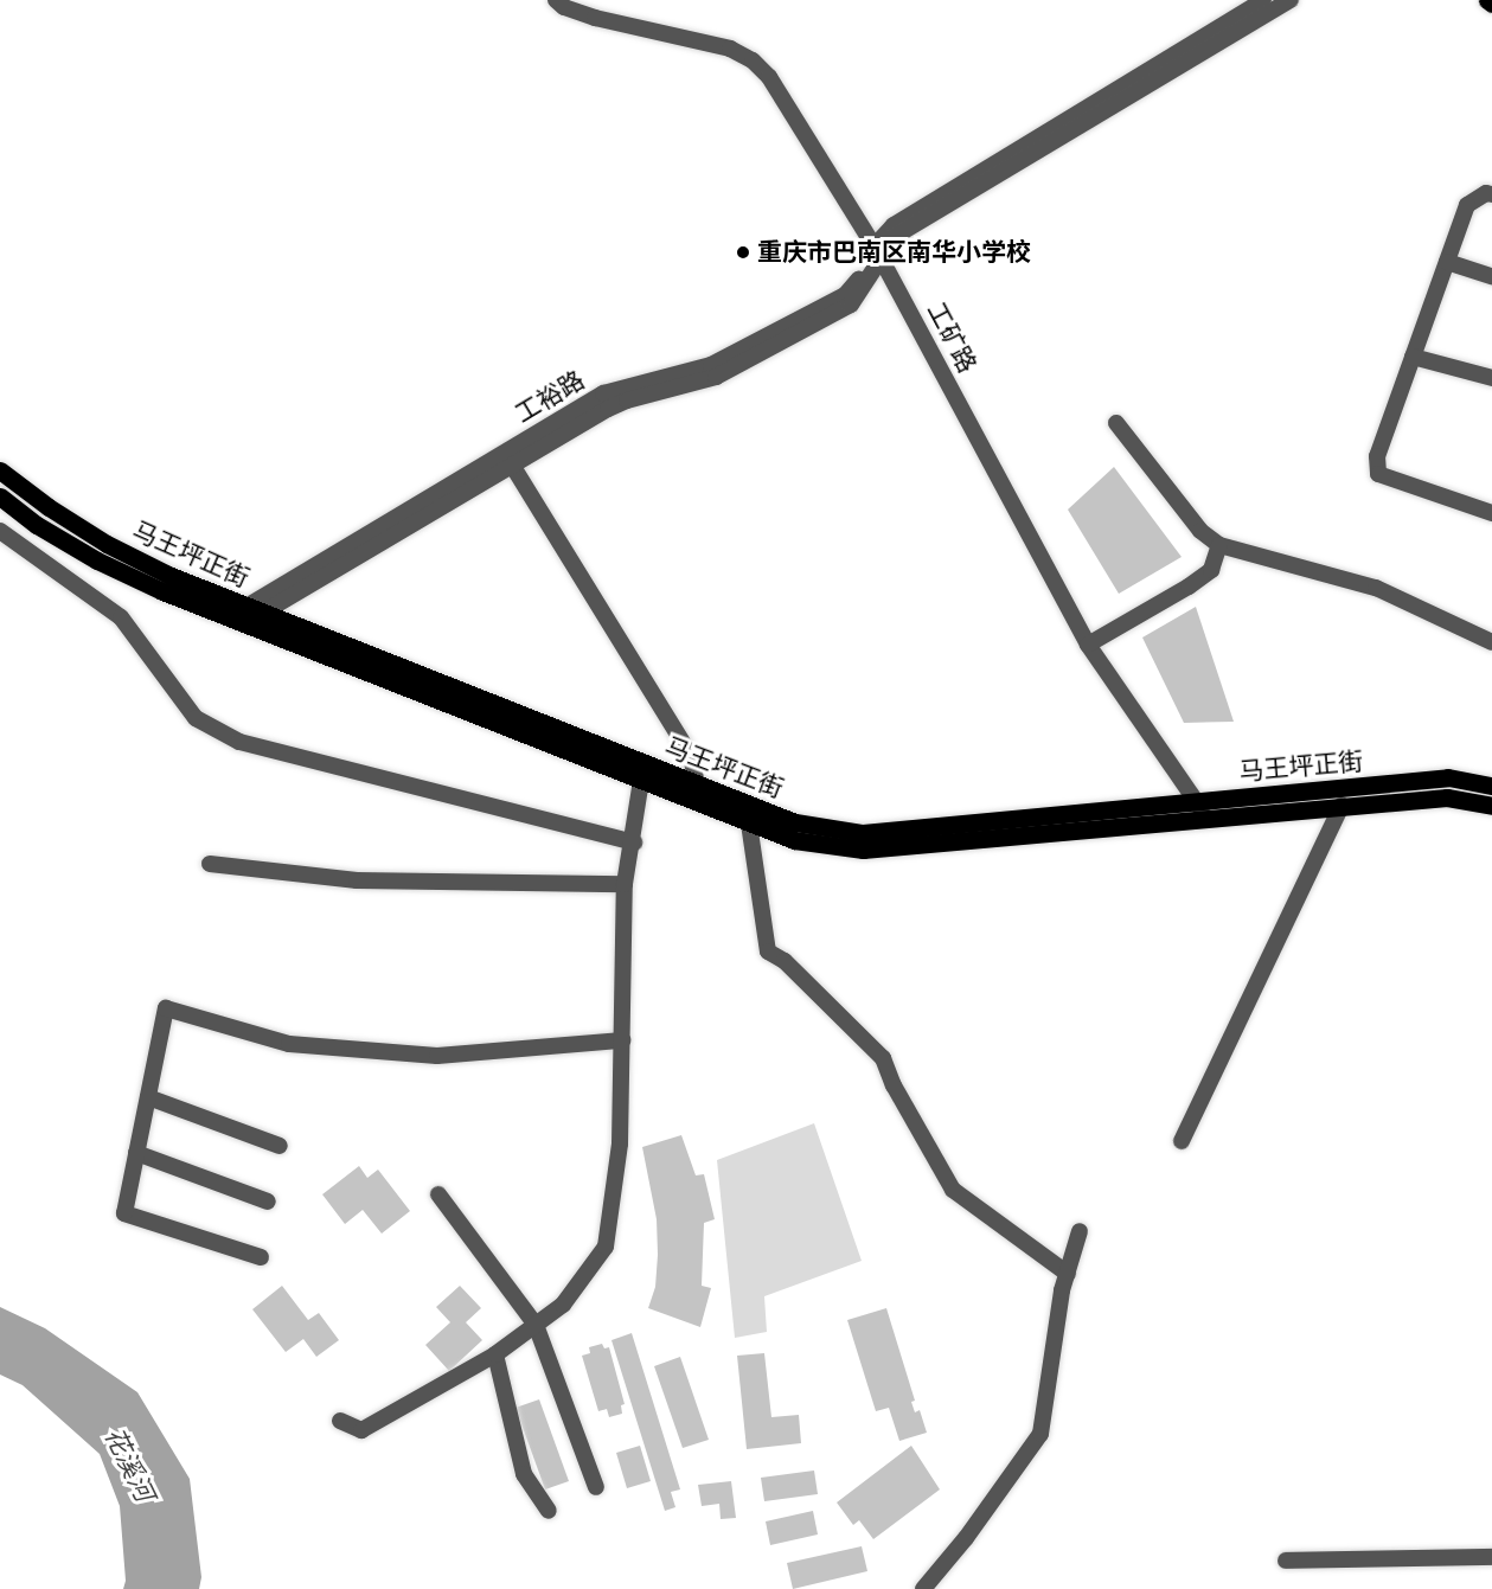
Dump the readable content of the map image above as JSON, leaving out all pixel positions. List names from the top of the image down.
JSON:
{
  "streets": {
    "main road": ["马王坪正街"],
    "street": ["工矿路", "工裕路"]
  },
  "crossings": [
    ["工矿路", "工裕路"],
    ["工矿路", "马王坪正街"],
    ["工裕路", "马王坪正街"]
  ],
  "water": ["花溪河"],
  "places": ["重庆市巴南区南华小学校"]
}
